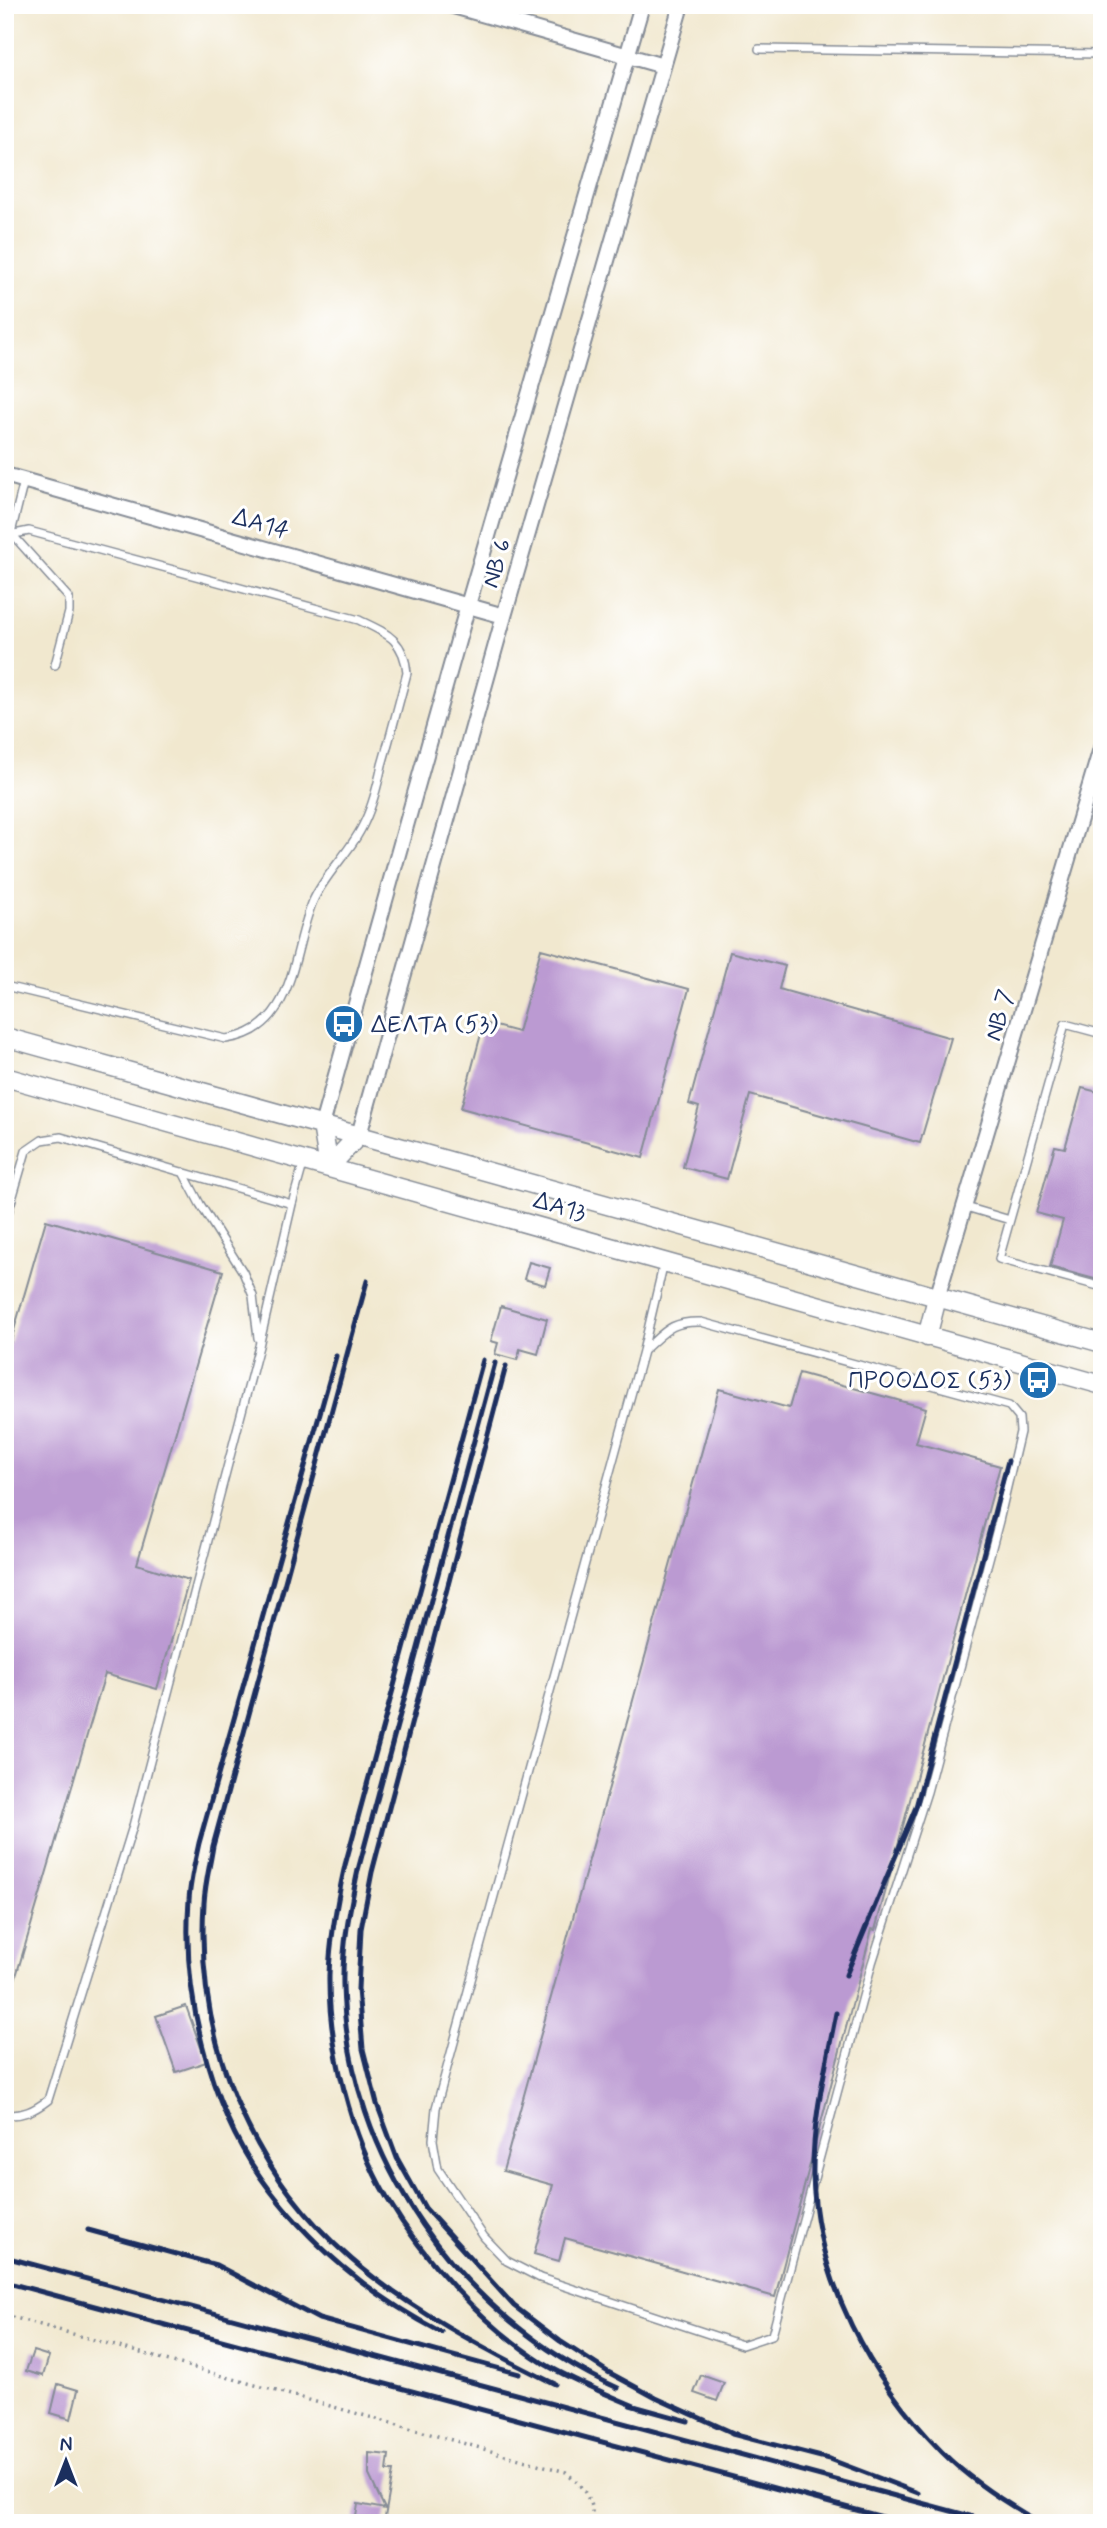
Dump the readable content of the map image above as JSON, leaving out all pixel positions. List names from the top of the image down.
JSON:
{
  "streets": {
    "street": [
      "ΔΑ14",
      "ΝΒ 6",
      "ΝΒ 7",
      "ΔΑ13"
    ]
  },
  "crossings": [
    ["ΔΑ14", "ΝΒ 6"],
    ["ΝΒ 6", "ΔΑ13"],
    ["ΝΒ 7", "ΔΑ13"]
  ],
  "places": {
    "bus stop": ["ΔΕΛΤΑ (53)", "ΠΡΟΟΔΟΣ (53)"]
  },
  "north": "top"
}
